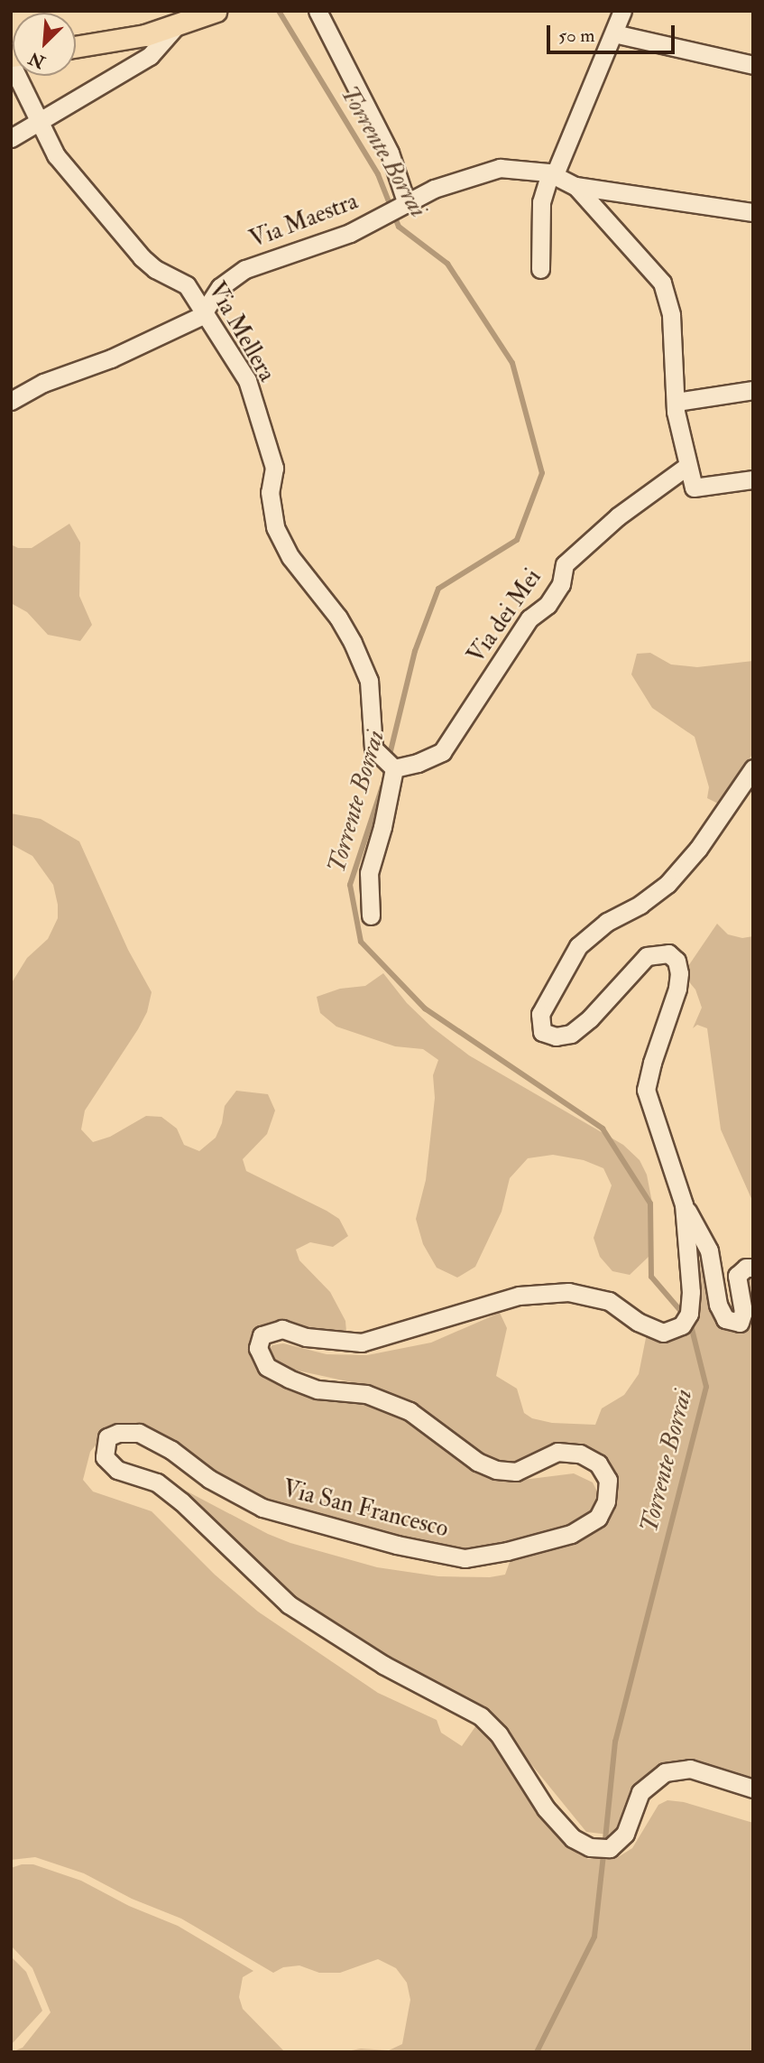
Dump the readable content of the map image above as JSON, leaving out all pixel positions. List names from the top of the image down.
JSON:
{
  "streets": {
    "street": [
      "Via Maestra",
      "Via Mellera",
      "Via dei Mei",
      "Via San Francesco"
    ]
  },
  "crossings": [
    ["Via Maestra", "Via Mellera"],
    ["Via Mellera", "Via dei Mei"]
  ],
  "water": ["Torrente Borrai"],
  "scale_bar": "50 m",
  "north": "bottom left"
}
